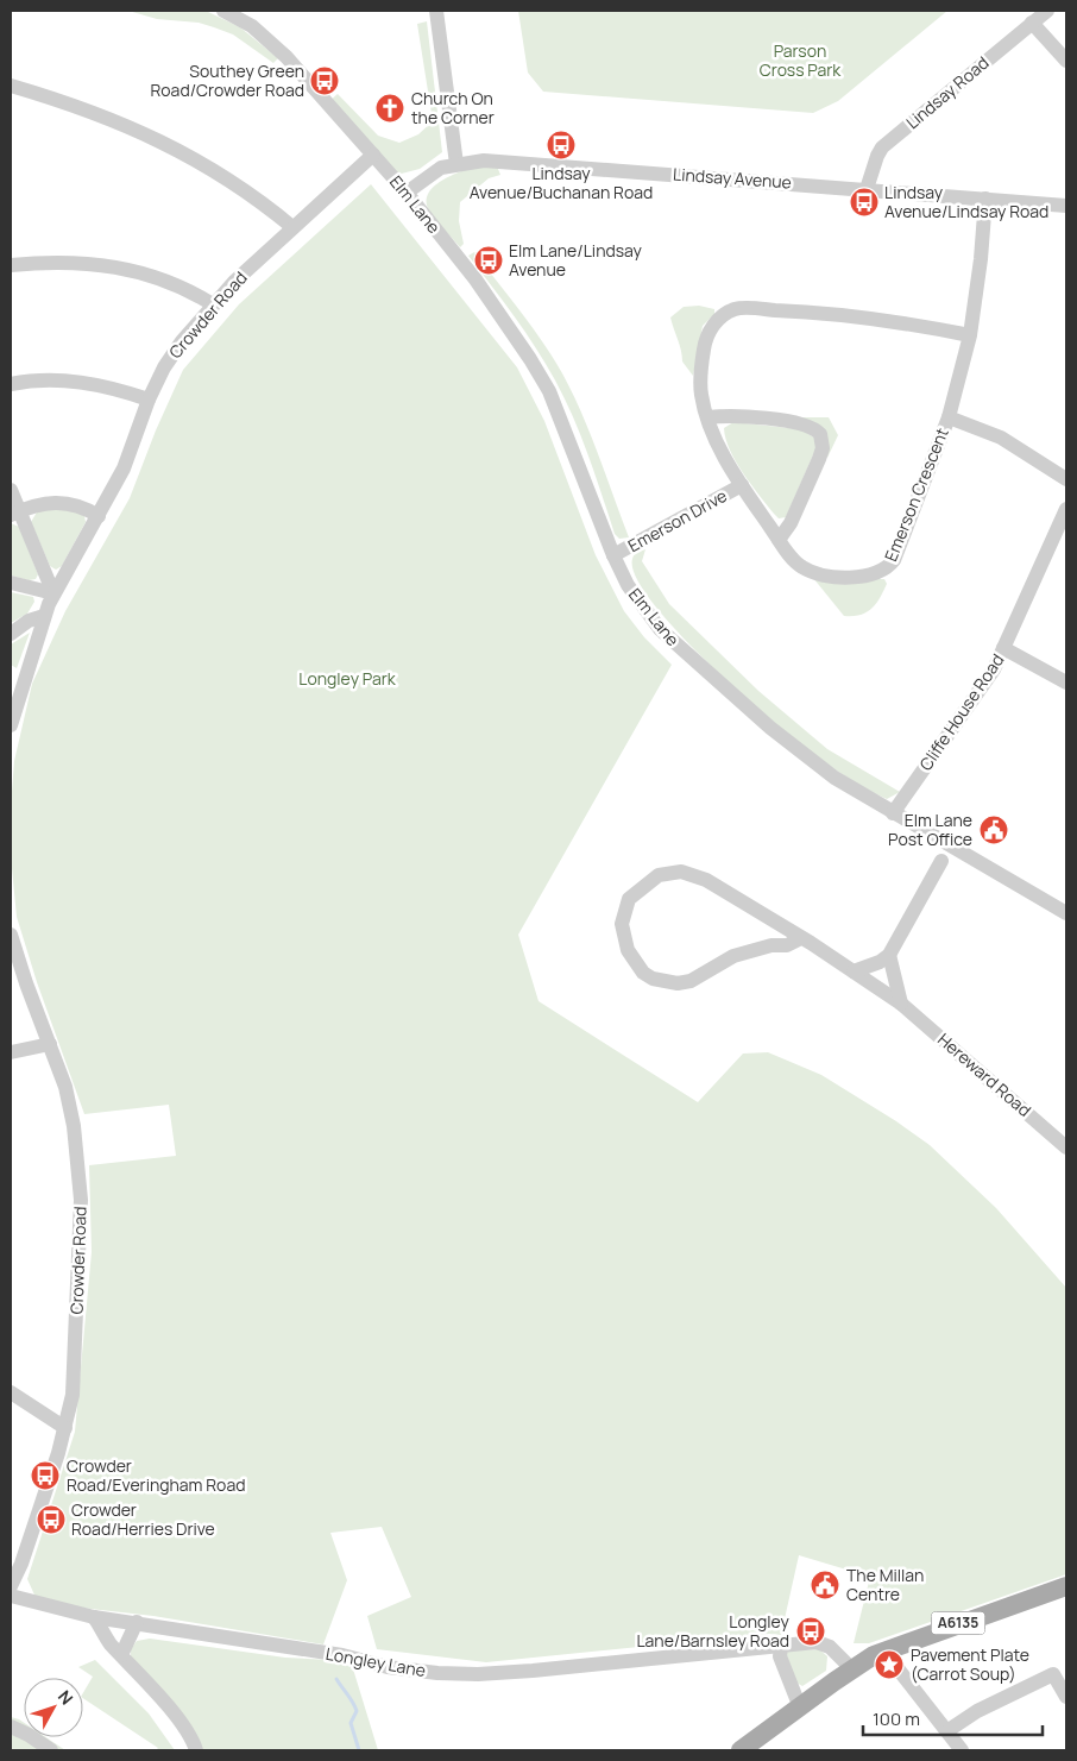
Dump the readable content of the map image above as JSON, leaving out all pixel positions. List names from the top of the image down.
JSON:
{
  "streets": {
    "main road": ["A6135"],
    "street": [
      "Lindsay Road",
      "Lindsay Avenue",
      "Elm Lane",
      "Crowder Road",
      "Emerson Crescent",
      "Emerson Drive",
      "Cliffe House Road",
      "Hereward Road",
      "Longley Lane"
    ]
  },
  "crossings": [
    ["Lindsay Road", "Lindsay Avenue"],
    ["Lindsay Avenue", "Elm Lane"],
    ["Lindsay Avenue", "Emerson Crescent"],
    ["Elm Lane", "Crowder Road"],
    ["Elm Lane", "Emerson Drive"],
    ["Elm Lane", "Cliffe House Road"],
    ["Emerson Crescent", "Emerson Drive"],
    ["A6135", "Longley Lane"]
  ],
  "parks": ["Parson Cross Park", "Longley Park"],
  "places": {
    "bus stop": [
      "Southey Green Road/Crowder Road",
      "Lindsay Avenue/Buchanan Road",
      "Lindsay Avenue/Lindsay Road",
      "Elm Lane/Lindsay Avenue",
      "Crowder Road/Everingham Road",
      "Crowder Road/Herries Drive",
      "Longley Lane/Barnsley Road"
    ],
    "church": ["Church On the Corner"],
    "public building": ["Elm Lane Post Office", "The Millan Centre"],
    "place": ["Pavement Plate (Carrot Soup)"]
  },
  "scale_bar": "100 m",
  "north": "top right"
}
